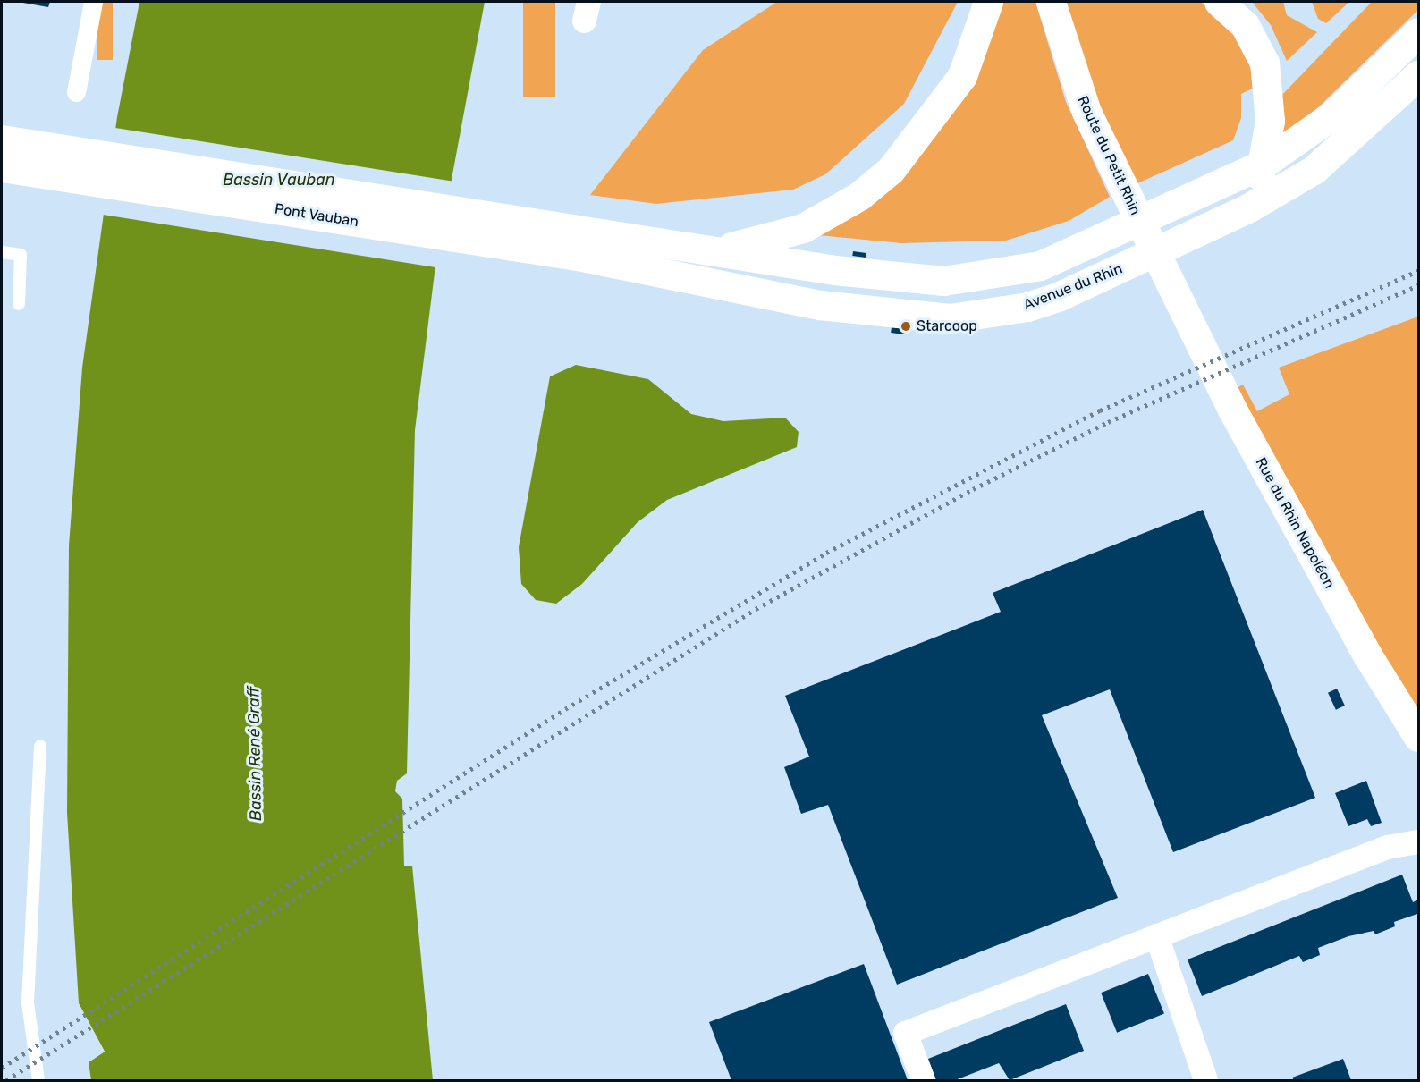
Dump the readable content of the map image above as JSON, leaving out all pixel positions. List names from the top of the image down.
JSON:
{
  "streets": {
    "main road": [
      "Route du Petit Rhin",
      "Pont Vauban",
      "Avenue du Rhin",
      "Rue du Rhin Napoléon"
    ]
  },
  "crossings": [
    ["Route du Petit Rhin", "Rue du Rhin Napoléon"],
    ["Pont Vauban", "Avenue du Rhin"]
  ],
  "water": ["Bassin Vauban", "Bassin René Graff"],
  "places": ["Starcoop"]
}
